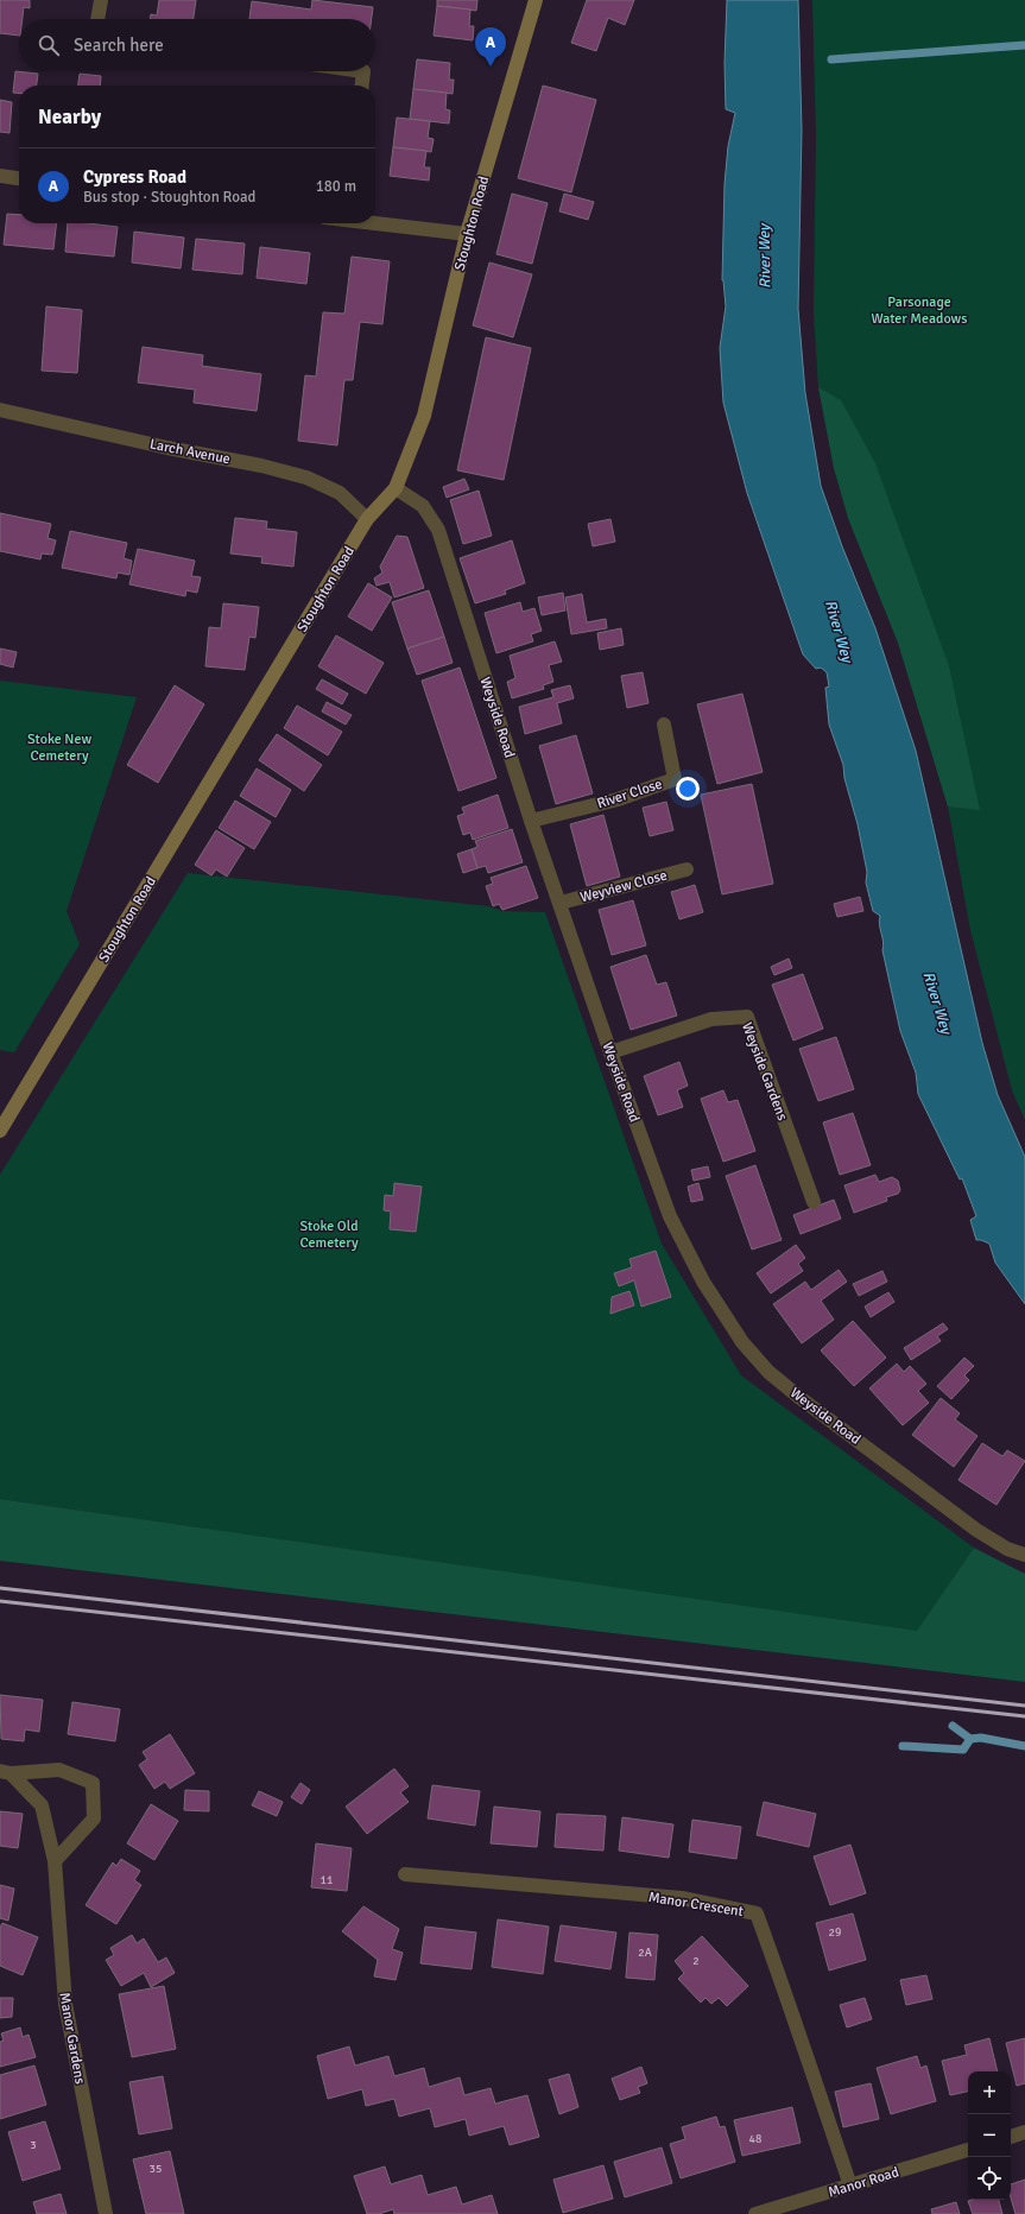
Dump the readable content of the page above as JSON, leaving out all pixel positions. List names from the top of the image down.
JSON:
{
  "streets": {
    "street": [
      "Stoughton Road",
      "Larch Avenue",
      "Weyside Road",
      "River Close",
      "Weyview Close",
      "Weyside Gardens",
      "Manor Crescent",
      "Manor Gardens",
      "Manor Road"
    ]
  },
  "crossings": [
    ["Stoughton Road", "Larch Avenue"],
    ["Stoughton Road", "Weyside Road"],
    ["Weyside Road", "River Close"],
    ["Weyside Road", "Weyview Close"],
    ["Weyside Road", "Weyside Gardens"],
    ["Manor Crescent", "Manor Road"]
  ],
  "water": ["River Wey"],
  "parks": ["Parsonage Water Meadows", "Stoke New Cemetery", "Stoke Old Cemetery"],
  "house_numbers": [
    "11",
    "29",
    "2A",
    "2",
    "48",
    "3",
    "35"
  ],
  "page": {
    "search": "Search here",
    "pins": "A",
    "heading": "Nearby",
    "list": [
      {
        "mark": "A",
        "name": "Cypress Road",
        "note": "Bus stop · Stoughton Road",
        "value": "180 m"
      }
    ],
    "map_buttons": ["+", "−"]
  }
}
